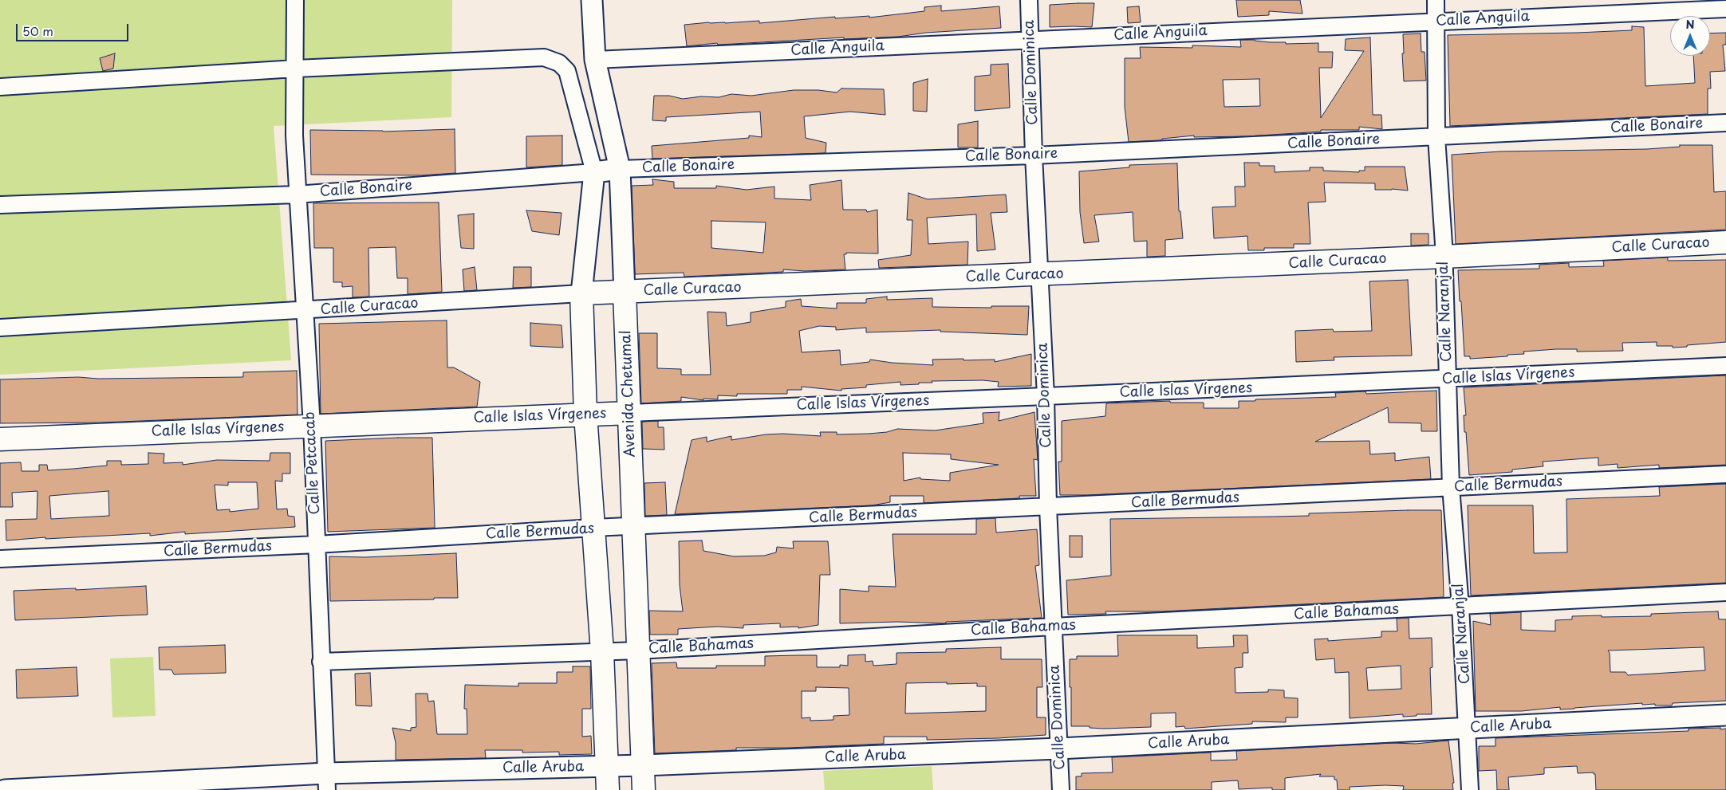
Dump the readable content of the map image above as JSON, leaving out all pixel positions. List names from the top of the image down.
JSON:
{
  "streets": {
    "main road": ["Calle Curacao", "Calle Islas Vírgenes", "Avenida Chetumal"],
    "street": [
      "Calle Anguila",
      "Calle Dominica",
      "Calle Bonaire",
      "Calle Naranjal",
      "Calle Petcacab",
      "Calle Bermudas",
      "Calle Bahamas",
      "Calle Aruba"
    ]
  },
  "crossings": [
    ["Calle Anguila", "Calle Dominica"],
    ["Calle Anguila", "Calle Naranjal"],
    ["Calle Anguila", "Avenida Chetumal"],
    ["Calle Dominica", "Calle Bonaire"],
    ["Calle Dominica", "Calle Curacao"],
    ["Calle Dominica", "Calle Islas Vírgenes"],
    ["Calle Dominica", "Calle Bermudas"],
    ["Calle Dominica", "Calle Bahamas"],
    ["Calle Dominica", "Calle Aruba"],
    ["Calle Bonaire", "Calle Naranjal"],
    ["Calle Bonaire", "Avenida Chetumal"],
    ["Calle Bonaire", "Calle Petcacab"],
    ["Calle Curacao", "Calle Naranjal"],
    ["Calle Curacao", "Avenida Chetumal"],
    ["Calle Curacao", "Calle Petcacab"],
    ["Calle Naranjal", "Calle Islas Vírgenes"],
    ["Calle Naranjal", "Calle Bermudas"],
    ["Calle Naranjal", "Calle Bahamas"],
    ["Calle Naranjal", "Calle Aruba"],
    ["Calle Islas Vírgenes", "Avenida Chetumal"],
    ["Calle Islas Vírgenes", "Calle Petcacab"],
    ["Avenida Chetumal", "Calle Bermudas"],
    ["Avenida Chetumal", "Calle Bahamas"],
    ["Avenida Chetumal", "Calle Aruba"],
    ["Calle Petcacab", "Calle Bermudas"],
    ["Calle Petcacab", "Calle Bahamas"],
    ["Calle Petcacab", "Calle Aruba"]
  ],
  "scale_bar": "50 m",
  "north": "top"
}
